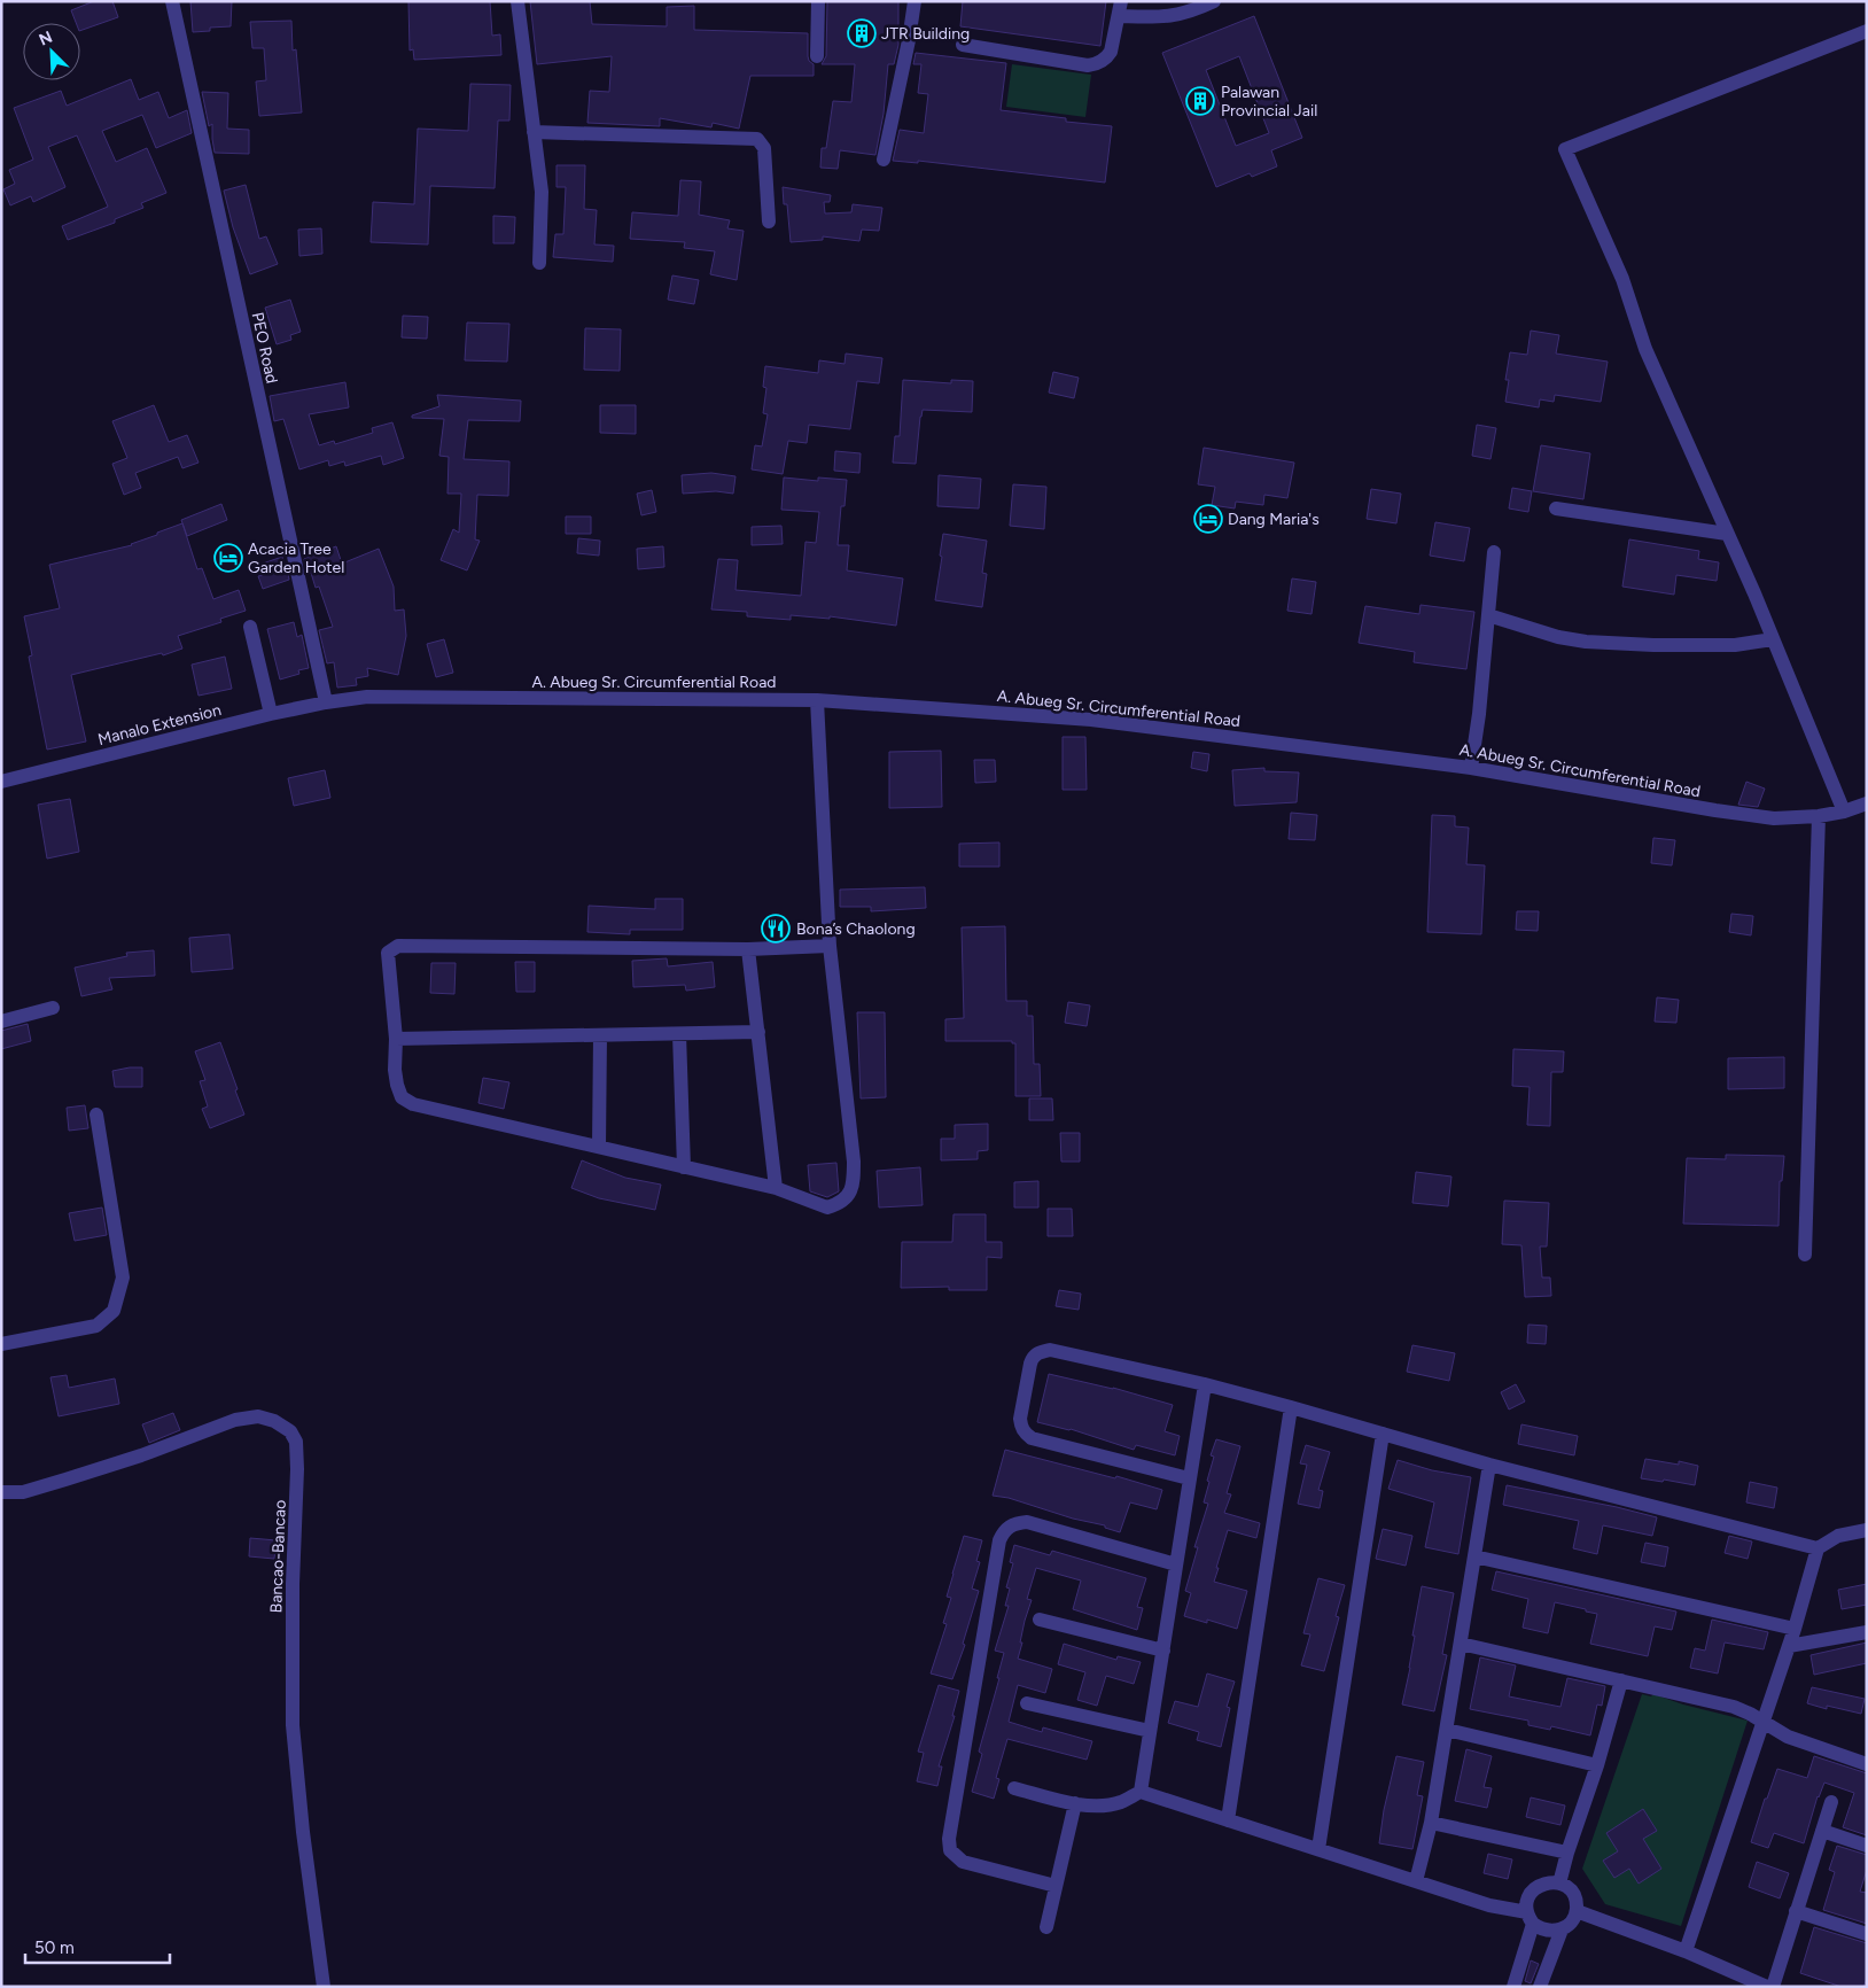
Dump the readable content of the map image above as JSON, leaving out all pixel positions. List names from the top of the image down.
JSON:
{
  "streets": {
    "street": [
      "PEO Road",
      "A. Abueg Sr. Circumferential Road",
      "Manalo Extension",
      "Bancao-Bancao"
    ]
  },
  "crossings": [
    ["PEO Road", "A. Abueg Sr. Circumferential Road"],
    ["PEO Road", "Manalo Extension"],
    ["A. Abueg Sr. Circumferential Road", "Manalo Extension"]
  ],
  "places": {
    "building": ["JTR Building", "Palawan Provincial Jail"],
    "hotel": ["Dang Maria's", "Acacia Tree Garden Hotel"],
    "restaurant": ["Bona’s Chaolong"]
  },
  "scale_bar": "50 m",
  "north": "top left"
}
